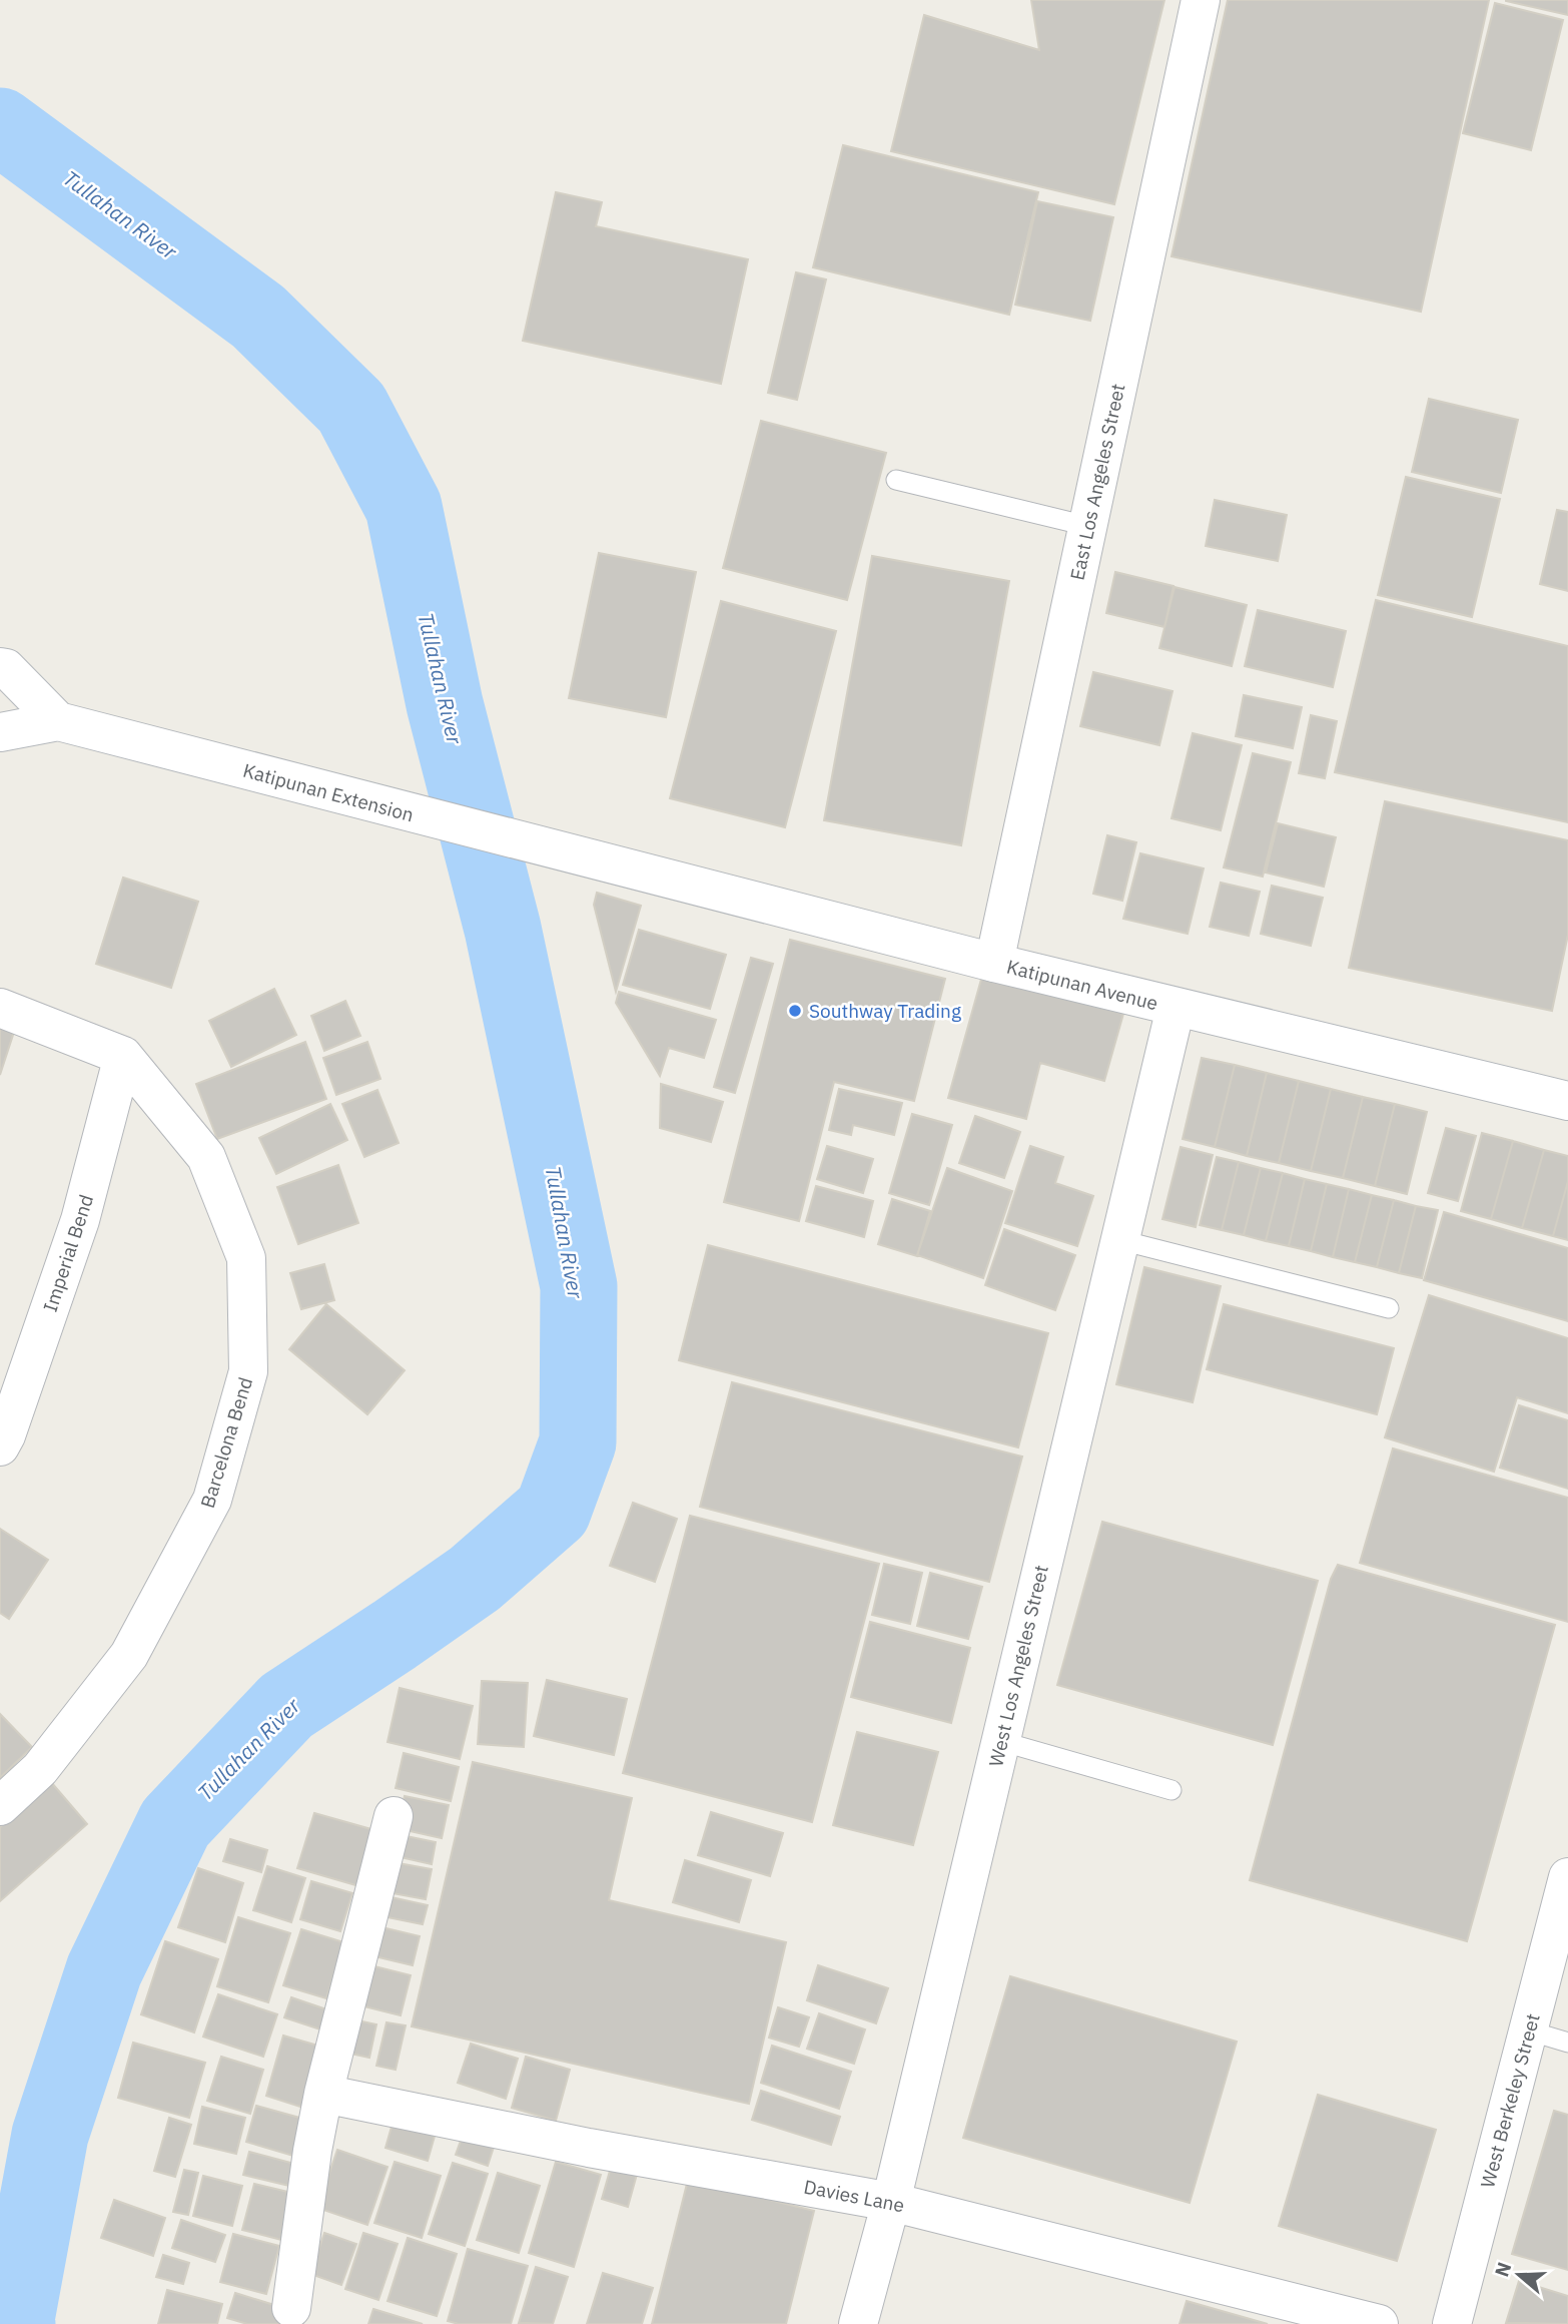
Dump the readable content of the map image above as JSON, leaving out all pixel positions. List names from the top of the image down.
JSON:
{
  "streets": {
    "street": [
      "East Los Angeles Street",
      "Katipunan Extension",
      "Katipunan Avenue",
      "Imperial Bend",
      "Barcelona Bend",
      "West Los Angeles Street",
      "West Berkeley Street",
      "Davies Lane"
    ]
  },
  "crossings": [
    ["East Los Angeles Street", "Katipunan Avenue"],
    ["Katipunan Extension", "Katipunan Avenue"],
    ["Katipunan Avenue", "West Los Angeles Street"],
    ["Imperial Bend", "Barcelona Bend"],
    ["West Los Angeles Street", "Davies Lane"]
  ],
  "water": ["Tullahan River"],
  "places": ["Southway Trading"],
  "north": "left"
}
